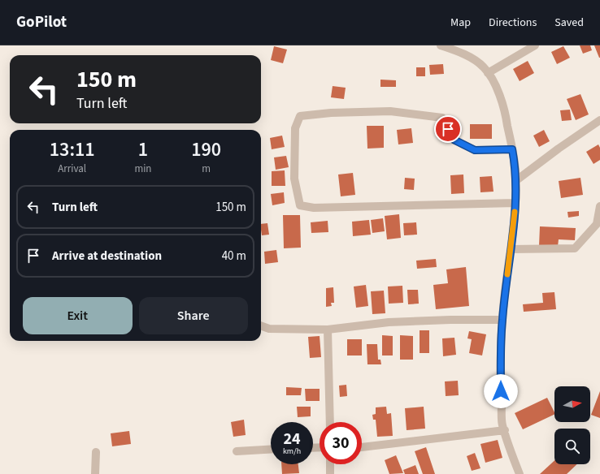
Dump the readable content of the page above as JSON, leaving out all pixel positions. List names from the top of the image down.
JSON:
{
  "north": "right",
  "page": {
    "header": "GoPilot",
    "nav": ["Map", "Directions", "Saved"],
    "turn": ["150 m", "Turn left"],
    "eta": [
      "13:11",
      "Arrival",
      "1",
      "min",
      "190",
      "m"
    ],
    "list": [
      {
        "name": "Turn left",
        "value": "150 m"
      },
      {
        "name": "Arrive at destination",
        "value": "40 m"
      }
    ],
    "buttons": ["Exit", "Share"],
    "speed": "24 km/h",
    "limit": "30"
  }
}
